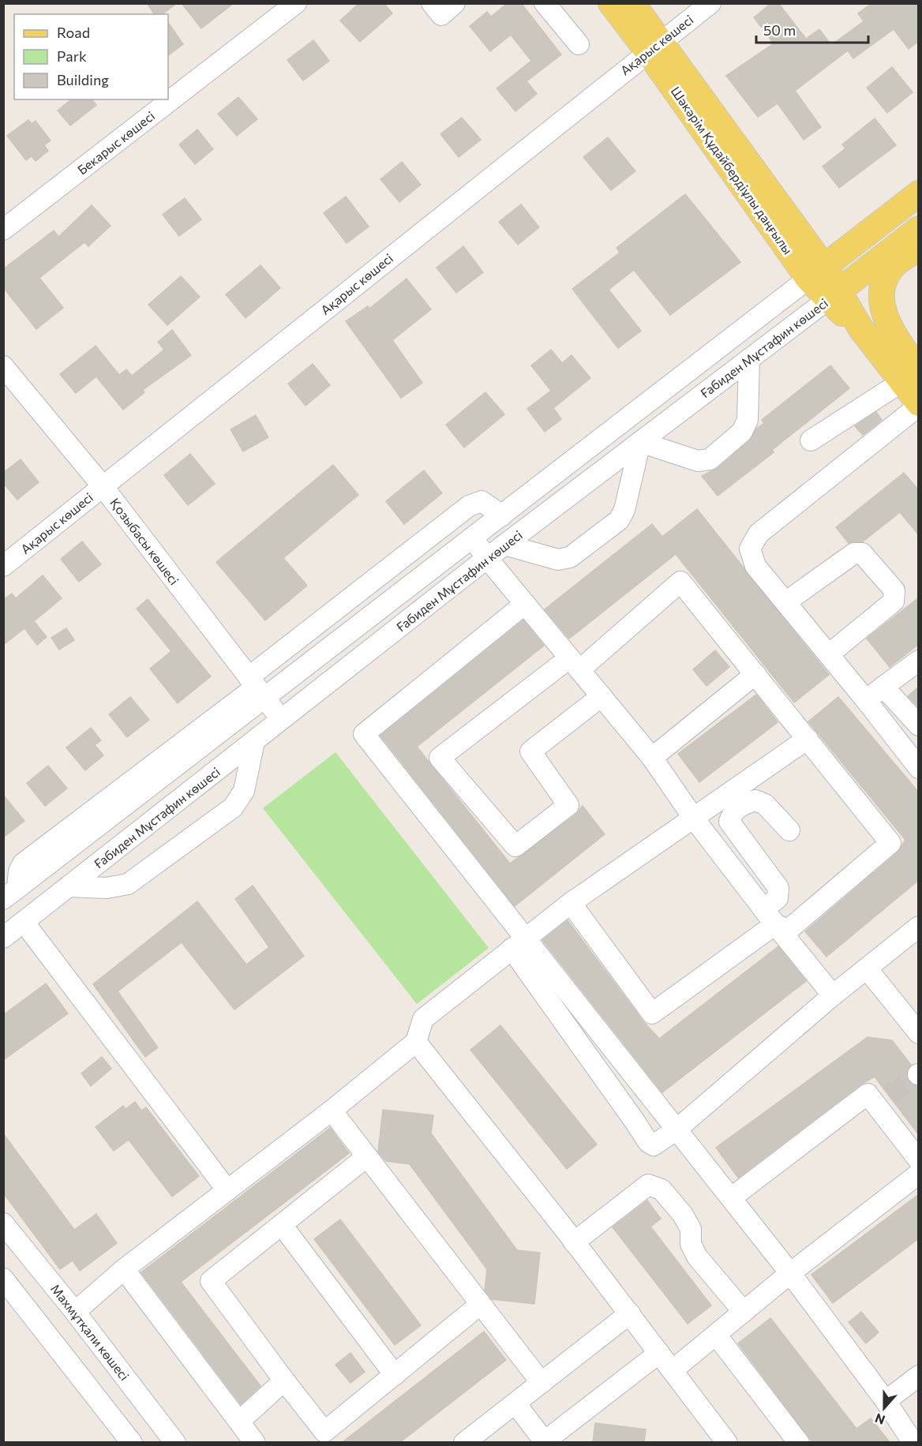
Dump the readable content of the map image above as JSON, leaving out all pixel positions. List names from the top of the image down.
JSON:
{
  "streets": {
    "main road": ["Шәкәрім Құдайбердіұлы даңғылы", "Ғабиден Мұстафин көшесі"],
    "street": [
      "Ақарыс көшесі",
      "Бекарыс көшесі",
      "Қозыбасы көшесі",
      "Махмұтқали көшесі"
    ]
  },
  "crossings": [
    ["Ақарыс көшесі", "Шәкәрім Құдайбердіұлы даңғылы"],
    ["Ақарыс көшесі", "Қозыбасы көшесі"],
    ["Шәкәрім Құдайбердіұлы даңғылы", "Ғабиден Мұстафин көшесі"],
    ["Ғабиден Мұстафин көшесі", "Қозыбасы көшесі"]
  ],
  "legend": ["Road", "Park", "Building"],
  "scale_bar": "50 m",
  "north": "bottom"
}
